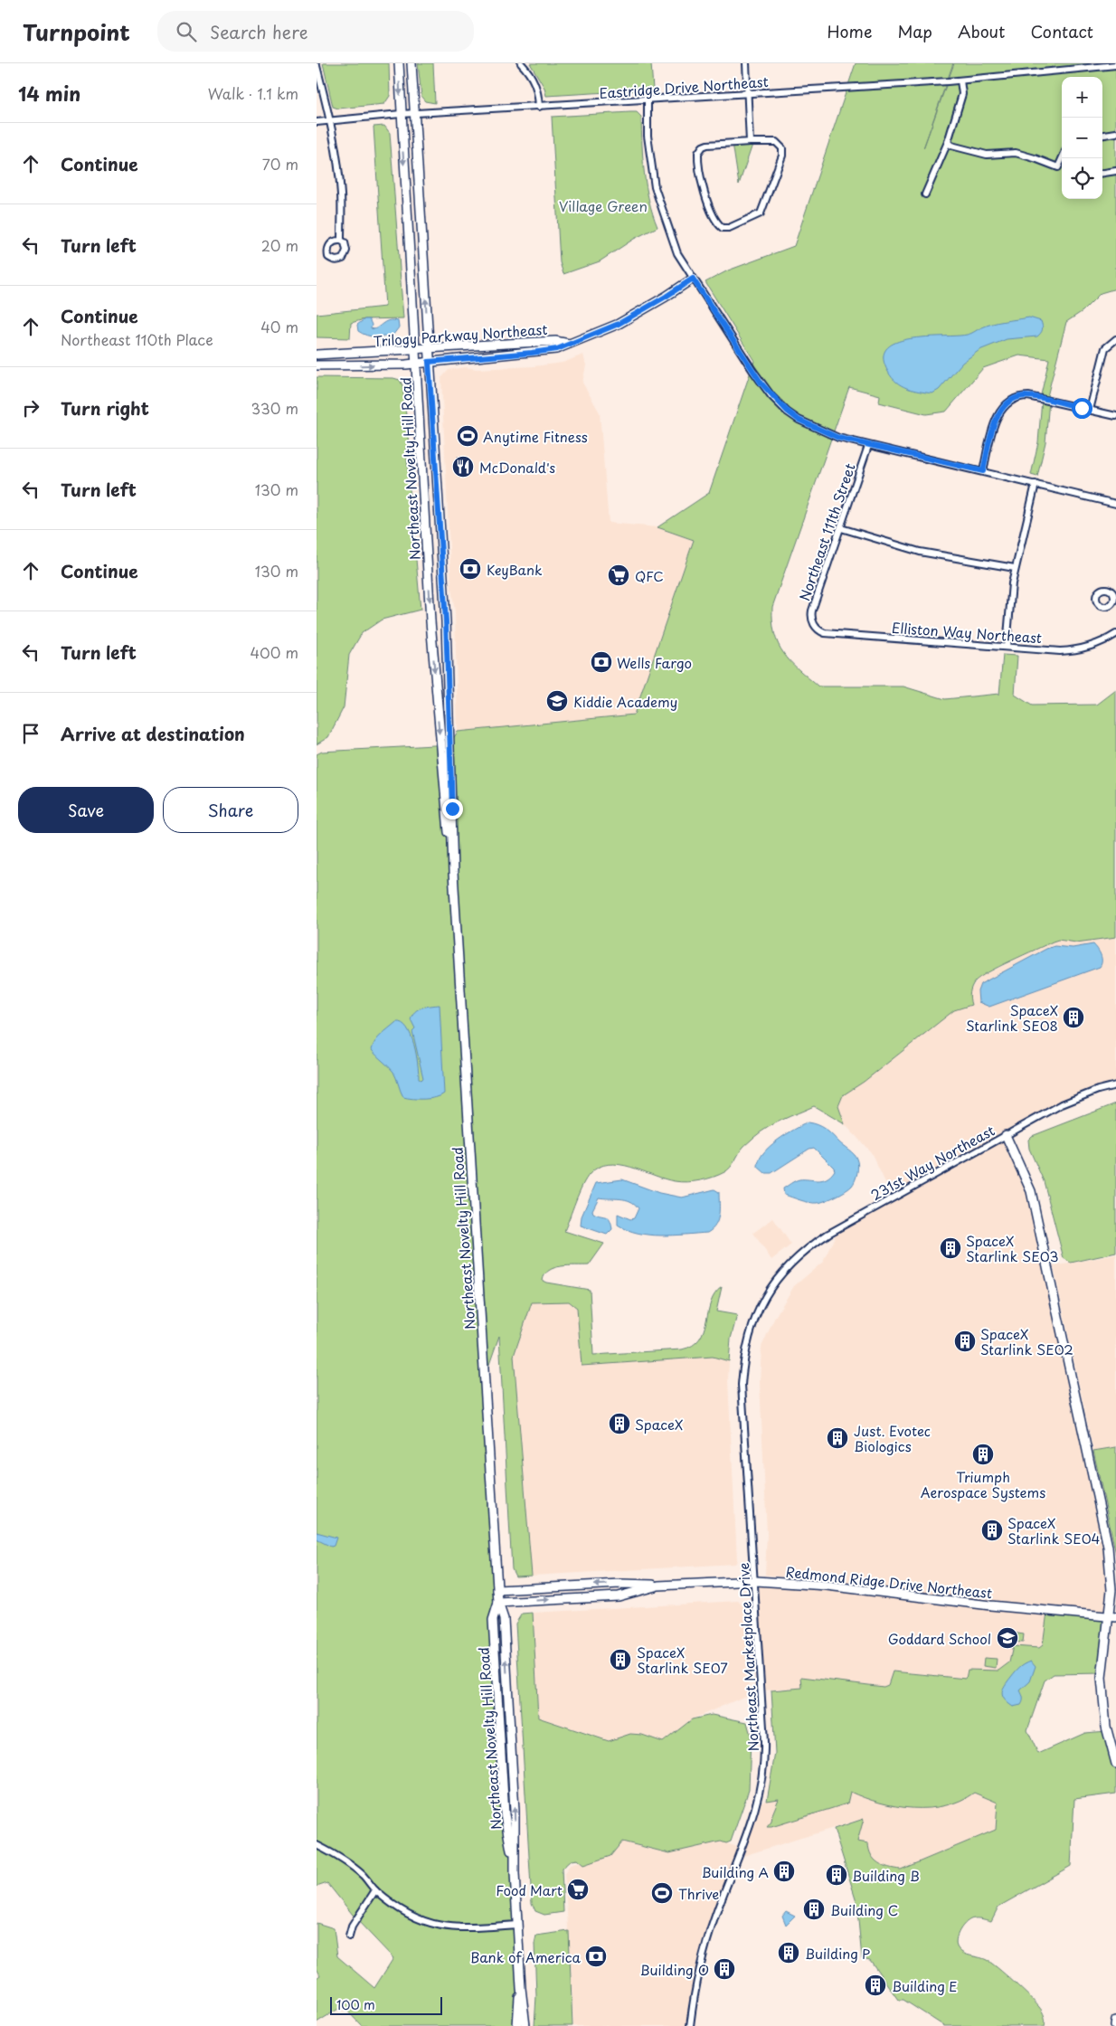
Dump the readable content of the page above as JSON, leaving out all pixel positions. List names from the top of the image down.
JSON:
{
  "streets": {
    "main road": ["Trilogy Parkway Northeast", "Northeast Novelty Hill Road", "Redmond Ridge Drive Northeast"],
    "street": [
      "Eastridge Drive Northeast",
      "Northeast 111th Street",
      "Elliston Way Northeast",
      "231st Way Northeast",
      "Northeast Marketplace Drive"
    ]
  },
  "crossings": [
    ["Eastridge Drive Northeast", "Northeast Novelty Hill Road"],
    ["Trilogy Parkway Northeast", "Northeast Novelty Hill Road"],
    ["Northeast Novelty Hill Road", "Redmond Ridge Drive Northeast"],
    ["Northeast 111th Street", "Elliston Way Northeast"],
    ["231st Way Northeast", "Northeast Marketplace Drive"],
    ["Redmond Ridge Drive Northeast", "Northeast Marketplace Drive"]
  ],
  "parks": ["Village Green"],
  "places": {
    "sports": ["Anytime Fitness", "Thrive"],
    "restaurant": ["McDonald's"],
    "bank": ["KeyBank", "Wells Fargo", "Bank of America"],
    "supermarket": ["QFC", "Food Mart"],
    "school or university": ["Kiddie Academy", "Goddard School"],
    "building": [
      "SpaceX Starlink SE08",
      "SpaceX Starlink SE03",
      "SpaceX Starlink SE02",
      "SpaceX",
      "Just. Evotec Biologics",
      "Triumph Aerospace Systems",
      "SpaceX Starlink SE04",
      "SpaceX Starlink SE07",
      "Building A",
      "Building B",
      "Building C",
      "Building P",
      "Building O",
      "Building E"
    ]
  },
  "scale_bar": "100 m",
  "page": {
    "header": "Turnpoint",
    "search": "Search here",
    "nav": [
      "Home",
      "Map",
      "About",
      "Contact"
    ],
    "heading": ["14 min", "Walk · 1.1 km"],
    "map_buttons": ["+", "−"],
    "list": [
      ["Continue", "70 m"],
      ["Turn left", "20 m"],
      ["Continue", "Northeast 110th Place", "40 m"],
      ["Turn right", "330 m"],
      ["Turn left", "130 m"],
      ["Continue", "130 m"],
      ["Turn left", "400 m"],
      "Arrive at destination"
    ],
    "buttons": ["Save", "Share"],
    "scale": "100 m"
  }
}
